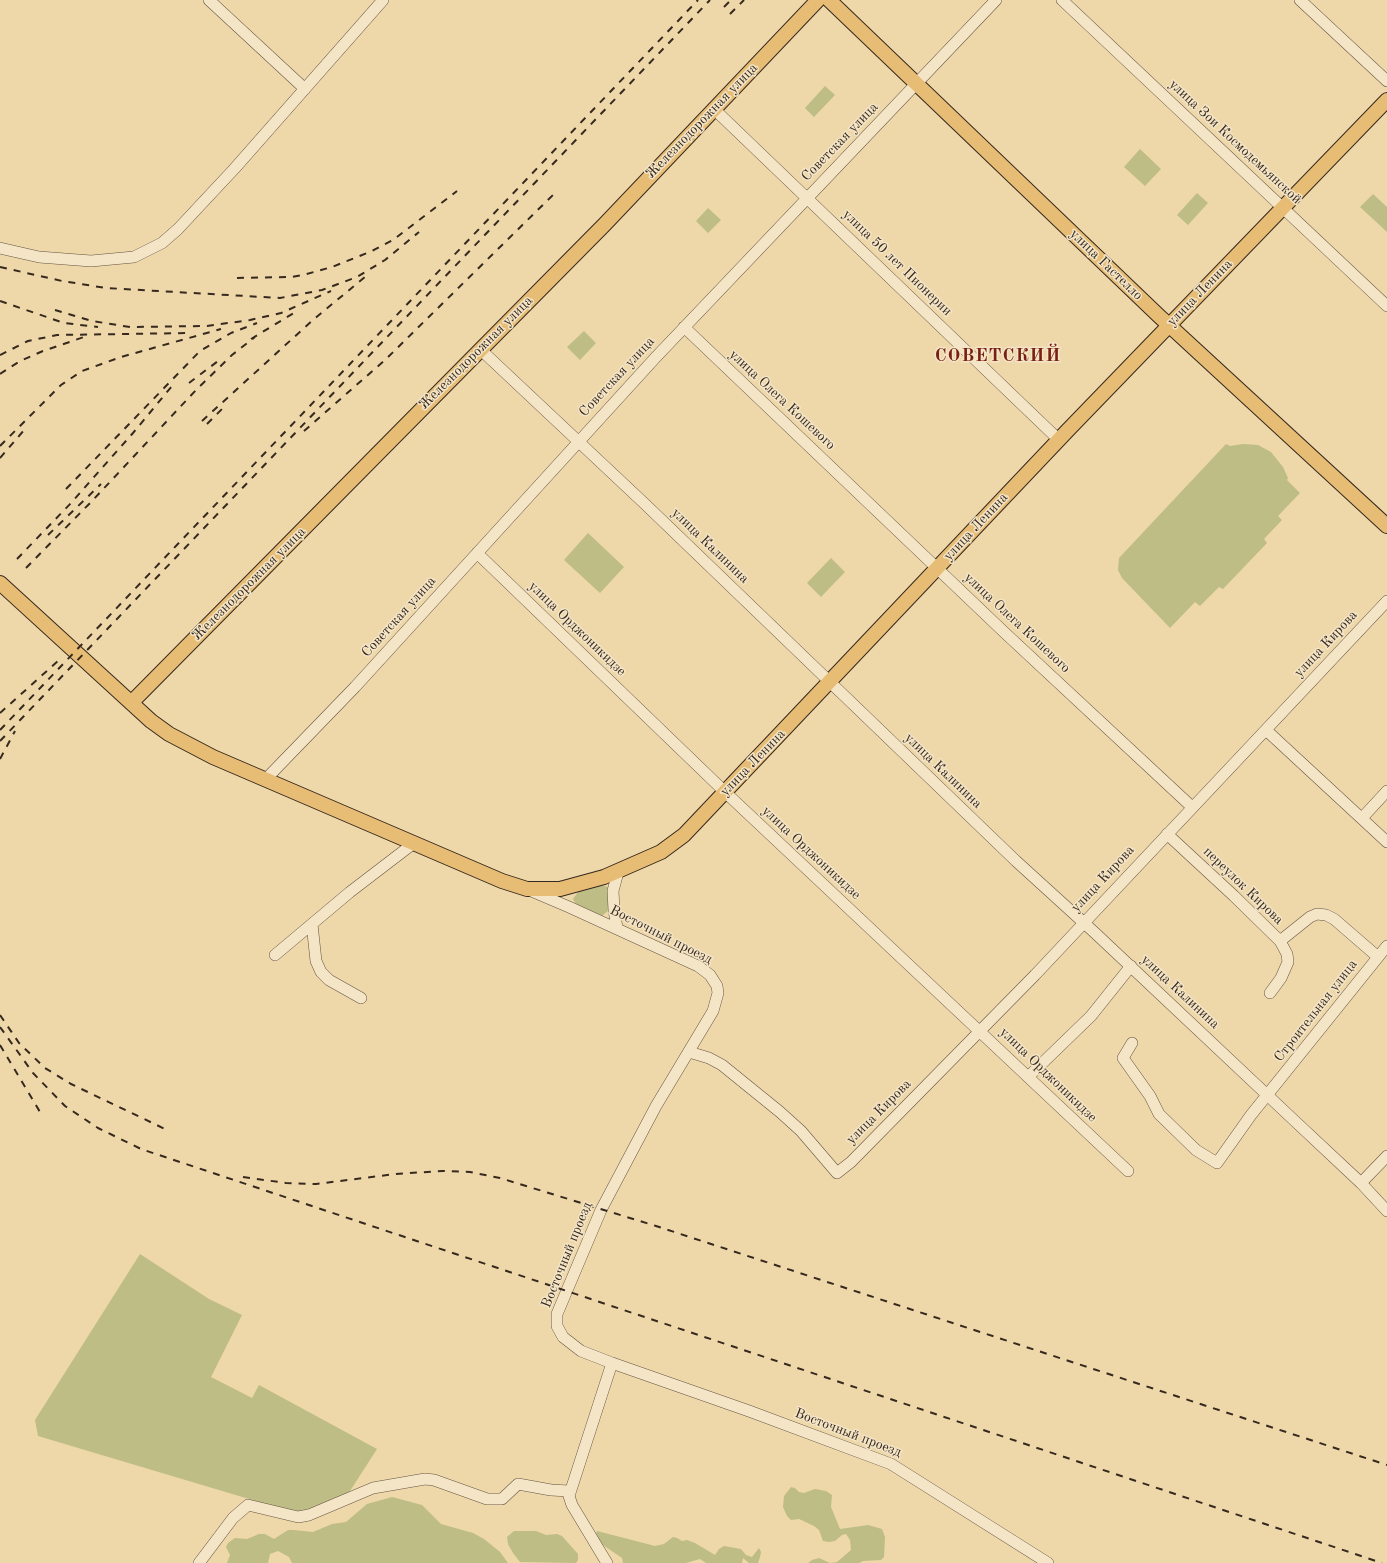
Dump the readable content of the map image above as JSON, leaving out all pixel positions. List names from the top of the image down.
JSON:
{
  "streets": {
    "main road": ["Железнодорожная улица", "улица Гастелло", "улица Ленина"],
    "street": [
      "Советская улица",
      "улица Зои Космодемьянской",
      "улица 50 лет Пионерии",
      "улица Олега Кошевого",
      "улица Калинина",
      "улица Орджоникидзе",
      "улица Кирова",
      "переулок Кирова",
      "Восточный проезд",
      "Строительная улица"
    ]
  },
  "crossings": [
    ["Железнодорожная улица", "улица 50 лет Пионерии"],
    ["Железнодорожная улица", "улица Калинина"],
    ["Советская улица", "улица 50 лет Пионерии"],
    ["Советская улица", "улица Гастелло"],
    ["Советская улица", "улица Олега Кошевого"],
    ["Советская улица", "улица Калинина"],
    ["Советская улица", "улица Орджоникидзе"],
    ["улица Зои Космодемьянской", "улица Ленина"],
    ["улица 50 лет Пионерии", "улица Ленина"],
    ["улица Гастелло", "улица Ленина"],
    ["улица Ленина", "улица Олега Кошевого"],
    ["улица Ленина", "улица Калинина"],
    ["улица Ленина", "улица Орджоникидзе"],
    ["улица Ленина", "Восточный проезд"],
    ["улица Олега Кошевого", "улица Кирова"],
    ["улица Калинина", "улица Кирова"],
    ["улица Калинина", "Строительная улица"],
    ["улица Орджоникидзе", "улица Кирова"],
    ["улица Кирова", "переулок Кирова"],
    ["улица Кирова", "Восточный проезд"],
    ["переулок Кирова", "Строительная улица"]
  ],
  "districts": ["СОВЕТСКИЙ"]
}
